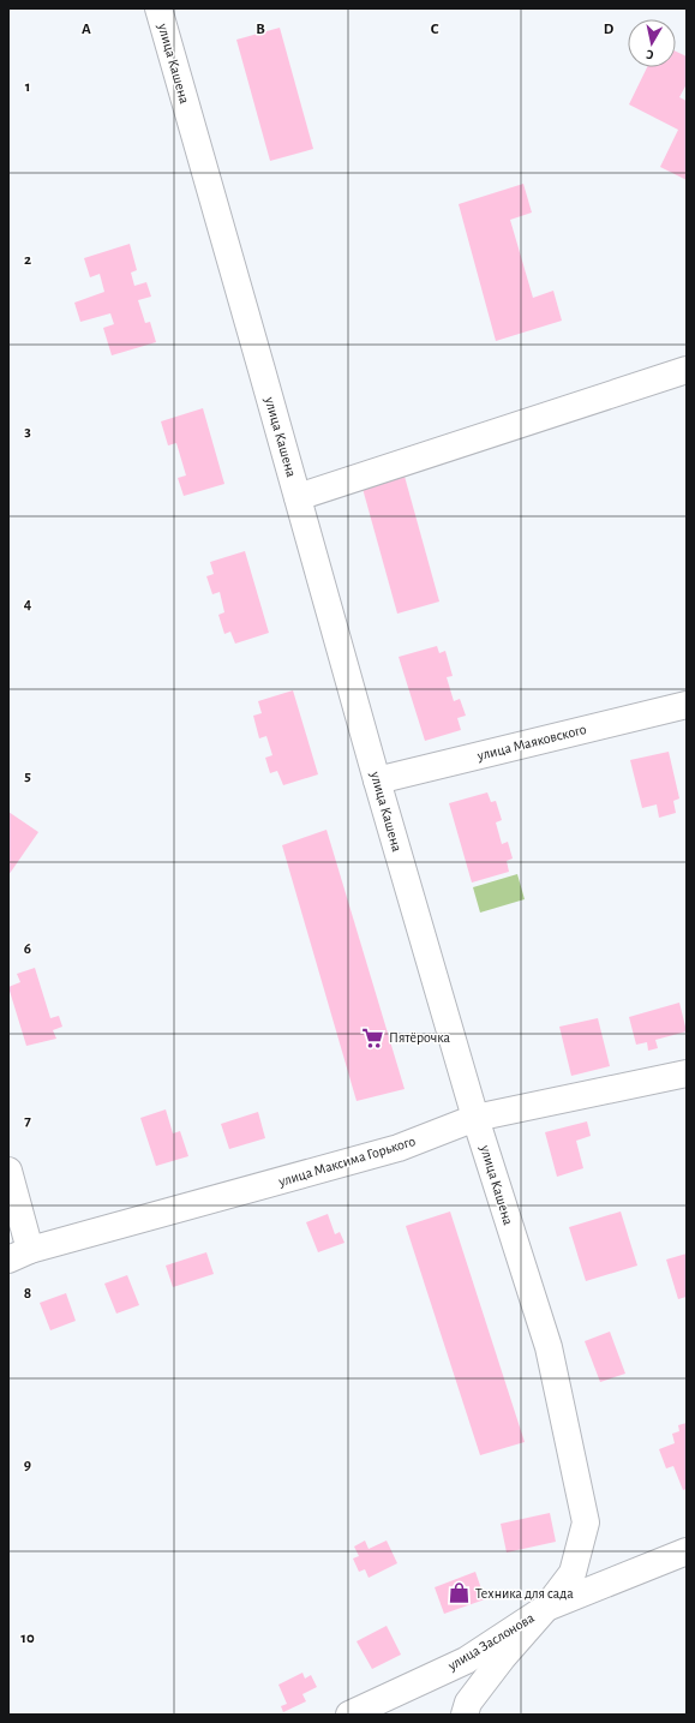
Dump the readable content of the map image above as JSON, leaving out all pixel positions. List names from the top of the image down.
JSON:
{
  "streets": {
    "street": [
      "улица Кашена",
      "улица Маяковского",
      "улица Максима Горького",
      "улица Заслонова"
    ]
  },
  "crossings": [
    ["улица Кашена", "улица Маяковского"],
    ["улица Кашена", "улица Максима Горького"],
    ["улица Кашена", "улица Заслонова"]
  ],
  "places": {
    "supermarket": ["Пятёрочка"],
    "shop": ["Техника для сада"]
  },
  "north": "bottom",
  "grid": {
    "columns": [
      "A",
      "B",
      "C",
      "D"
    ],
    "rows": [
      "1",
      "2",
      "3",
      "4",
      "5",
      "6",
      "7",
      "8",
      "9",
      "10"
    ]
  }
}
